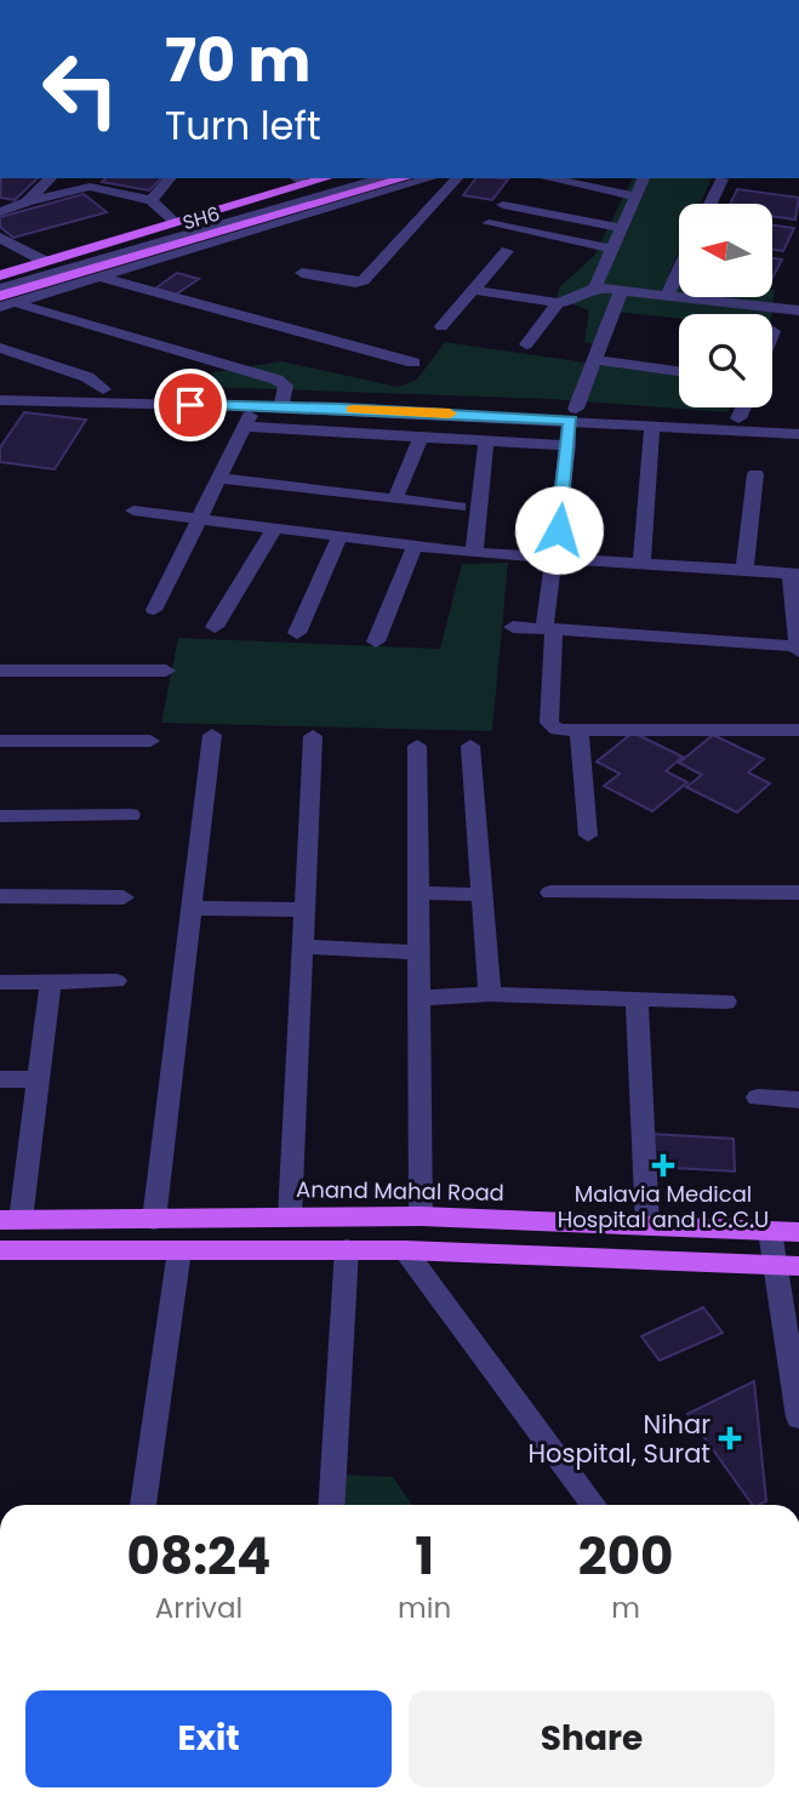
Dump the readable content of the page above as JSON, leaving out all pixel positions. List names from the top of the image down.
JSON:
{
  "streets": {
    "main road": ["SH6", "Anand Mahal Road"]
  },
  "places": {
    "health": ["Malavia Medical Hospital and I.C.C.U", "Nihar Hospital, Surat"]
  },
  "north": "left",
  "page": {
    "turn": ["70 m", "Turn left"],
    "eta": [
      "08:24",
      "Arrival",
      "1",
      "min",
      "200",
      "m"
    ],
    "buttons": ["Exit", "Share"]
  }
}
